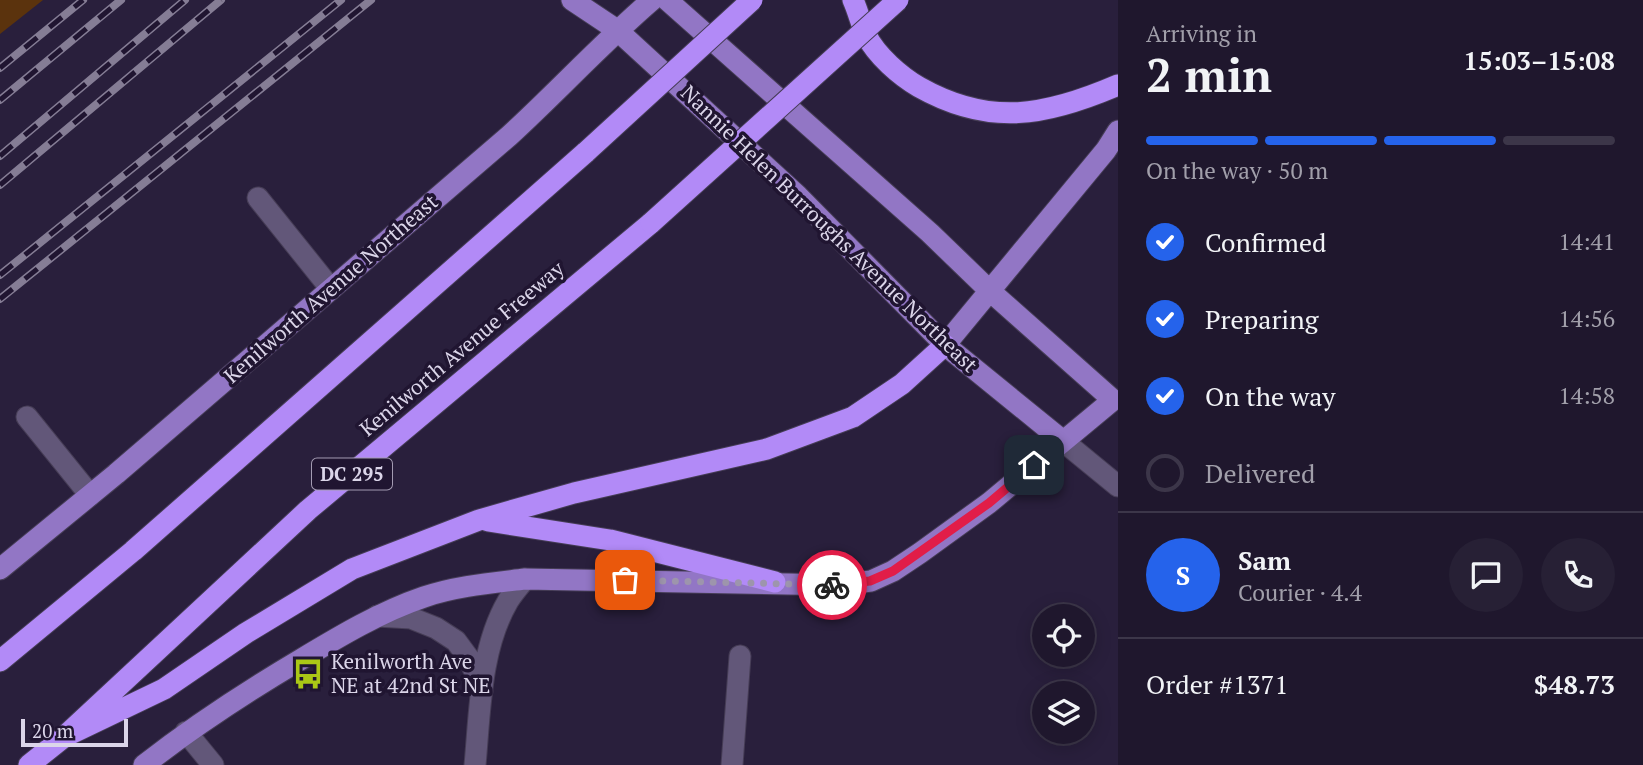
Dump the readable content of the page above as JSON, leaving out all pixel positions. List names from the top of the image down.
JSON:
{
  "streets": {
    "highway": ["Kenilworth Avenue Freeway", "DC 295"],
    "main road": ["Nannie Helen Burroughs Avenue Northeast", "Kenilworth Avenue Northeast"]
  },
  "crossings": [
    ["Nannie Helen Burroughs Avenue Northeast", "Kenilworth Avenue Northeast"]
  ],
  "places": {
    "bus stop": ["Kenilworth Ave NE at 42nd St NE"]
  },
  "scale_bar": "20 m",
  "page": {
    "heading": ["2 min", "Arriving in", "15:03–15:08"],
    "panel": [
      "Sam",
      "Courier · 4.4",
      "Order #1371",
      "$48.73"
    ],
    "bar": "On the way · 50 m",
    "list": [
      ["Confirmed", "14:41"],
      ["Preparing", "14:56"],
      ["On the way", "14:58"],
      "Delivered"
    ],
    "round": "S",
    "scale": "20 m"
  }
}
